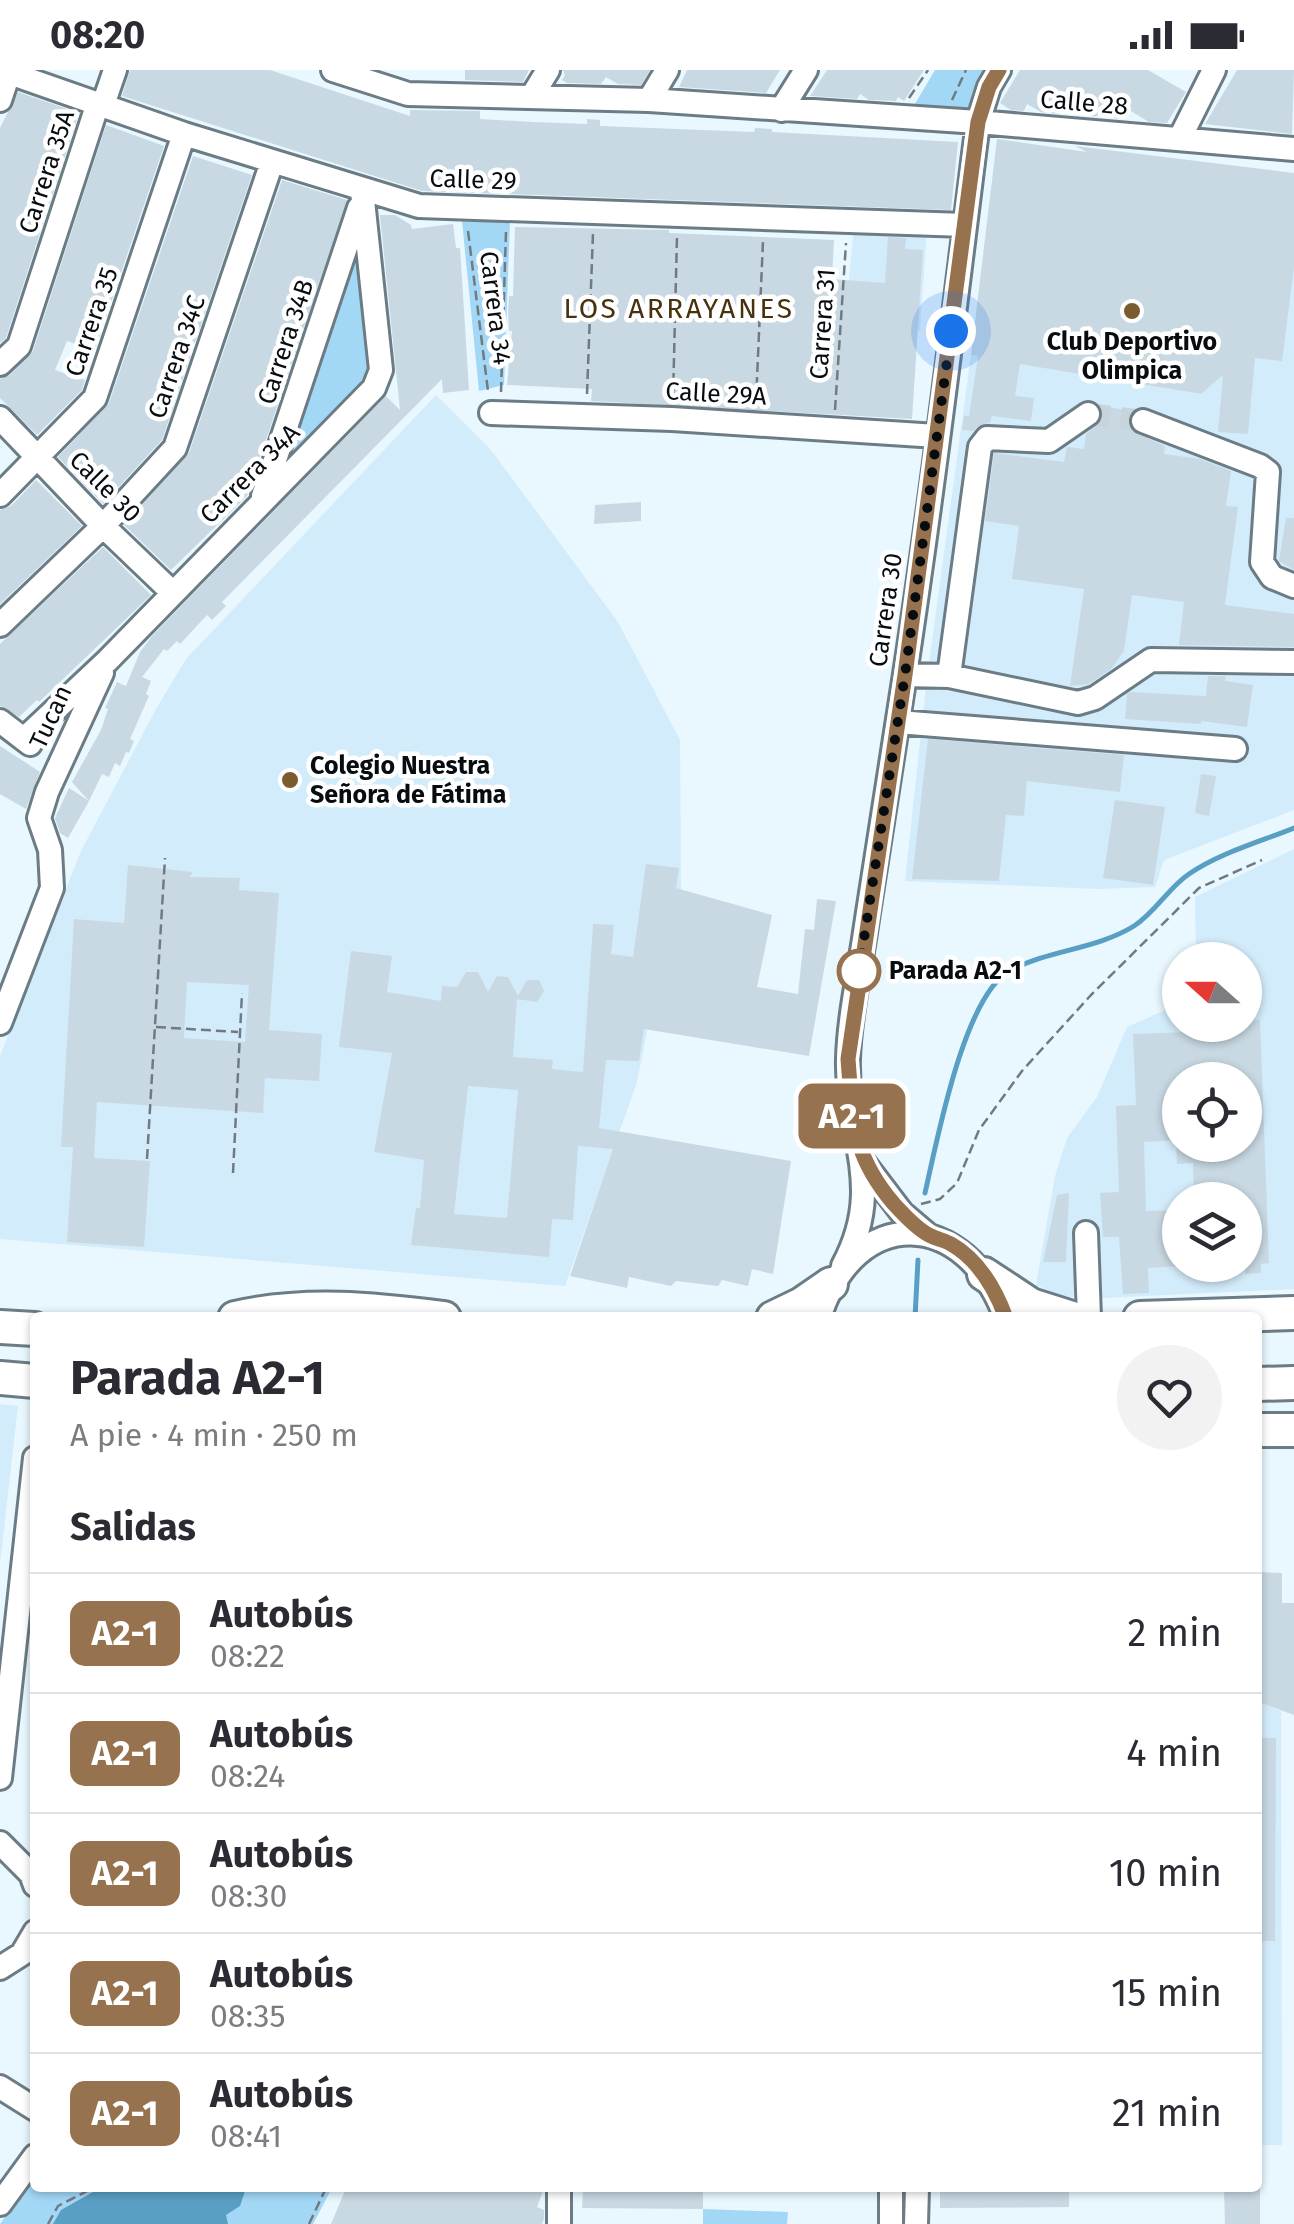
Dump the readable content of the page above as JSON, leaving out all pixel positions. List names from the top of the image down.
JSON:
{
  "streets": {
    "street": [
      "Calle 28",
      "Carrera 35A",
      "Calle 29",
      "Carrera 35",
      "Carrera 34B",
      "Carrera 34C",
      "Calle 29A",
      "Carrera 34A",
      "Calle 30",
      "Carrera 30",
      "Tucan"
    ],
    "path": ["Carrera 34", "Carrera 31"]
  },
  "crossings": [
    ["Calle 28", "Carrera 30"],
    ["Carrera 35A", "Calle 29"],
    ["Calle 29", "Carrera 34"],
    ["Calle 29", "Carrera 35"],
    ["Calle 29", "Carrera 31"],
    ["Calle 29", "Carrera 34B"],
    ["Calle 29", "Carrera 34C"],
    ["Calle 29", "Carrera 34A"],
    ["Calle 29", "Carrera 30"],
    ["Carrera 34", "Calle 29A"],
    ["Carrera 35", "Calle 30"],
    ["Carrera 31", "Calle 29A"],
    ["Carrera 34B", "Carrera 34A"],
    ["Carrera 34C", "Calle 30"],
    ["Calle 29A", "Carrera 30"],
    ["Carrera 34A", "Calle 30"],
    ["Carrera 34A", "Tucan"]
  ],
  "districts": ["LOS ARRAYANES"],
  "places": ["Club Deportivo Olimpica", "Colegio Nuestra Señora de Fátima", "Parada A2-1"],
  "lines": ["bus line A2-1"],
  "north": "left",
  "page": {
    "status": "08:20",
    "on_map": "A2-1",
    "heading": [
      ["Parada A2-1", "A pie · 4 min · 250 m"],
      "Salidas"
    ],
    "list": [
      {
        "mark": "A2-1",
        "name": "Autobús",
        "note": "08:22",
        "value": "2 min"
      },
      {
        "mark": "A2-1",
        "name": "Autobús",
        "note": "08:24",
        "value": "4 min"
      },
      {
        "mark": "A2-1",
        "name": "Autobús",
        "note": "08:30",
        "value": "10 min"
      },
      {
        "mark": "A2-1",
        "name": "Autobús",
        "note": "08:35",
        "value": "15 min"
      },
      {
        "mark": "A2-1",
        "name": "Autobús",
        "note": "08:41",
        "value": "21 min"
      }
    ]
  }
}
